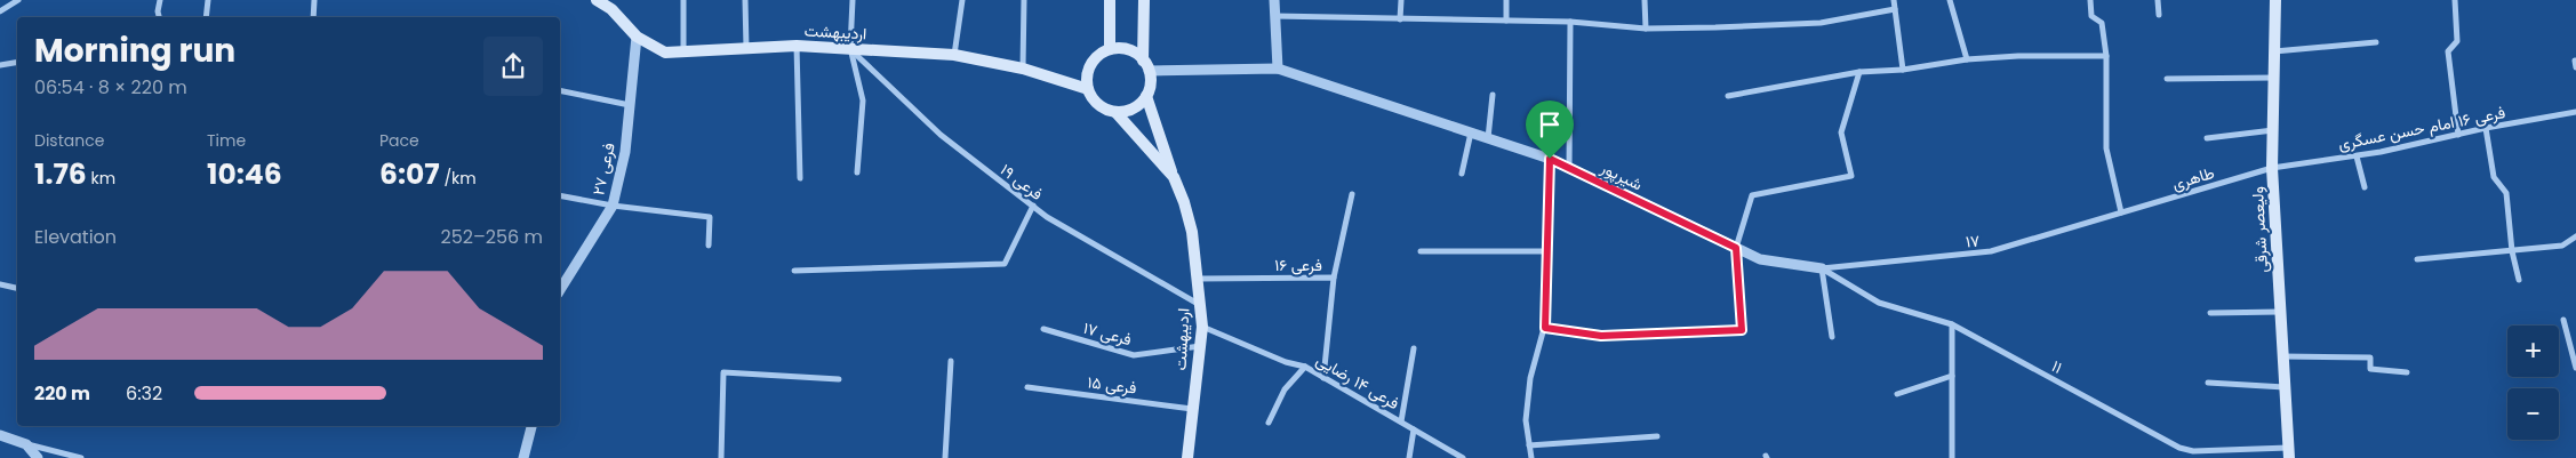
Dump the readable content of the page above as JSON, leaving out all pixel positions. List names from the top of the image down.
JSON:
{
  "streets": {
    "main road": ["اردیبهشت", "ولیعصر شرقی"],
    "street": [
      "فرعی ۱۶ امام حسن عسگری",
      "فرعی ۲۷",
      "شیرپور",
      "طاهری",
      "فرعی ۱۹",
      "۱۷",
      "فرعی ۱۶",
      "فرعی ۱۷",
      "۱۱",
      "فرعی ۱۴ رضایی",
      "فرعی ۱۵"
    ]
  },
  "crossings": [
    ["اردیبهشت", "فرعی ۲۷"],
    ["اردیبهشت", "شیرپور"],
    ["اردیبهشت", "فرعی ۱۹"],
    ["اردیبهشت", "فرعی ۱۶"],
    ["اردیبهشت", "فرعی ۱۷"],
    ["اردیبهشت", "فرعی ۱۴ رضایی"],
    ["اردیبهشت", "فرعی ۱۵"],
    ["فرعی ۱۶ امام حسن عسگری", "طاهری"],
    ["فرعی ۱۶ امام حسن عسگری", "ولیعصر شرقی"],
    ["شیرپور", "۱۷"],
    ["شیرپور", "۱۱"],
    ["طاهری", "ولیعصر شرقی"],
    ["طاهری", "۱۷"],
    ["ولیعصر شرقی", "۱۱"],
    ["۱۷", "۱۱"],
    ["فرعی ۱۶", "فرعی ۱۴ رضایی"]
  ],
  "page": {
    "heading": ["Morning run", "06:54 · 8 × 220 m"],
    "stats": [
      ["Distance", "1.76 km"],
      ["Time", "10:46"],
      ["Pace", "6:07 /km"]
    ],
    "chart": ["Elevation", "252–256 m"],
    "map_buttons": ["+", "−"],
    "list": [
      {
        "name": "220 m",
        "note": "6:32"
      }
    ]
  }
}
